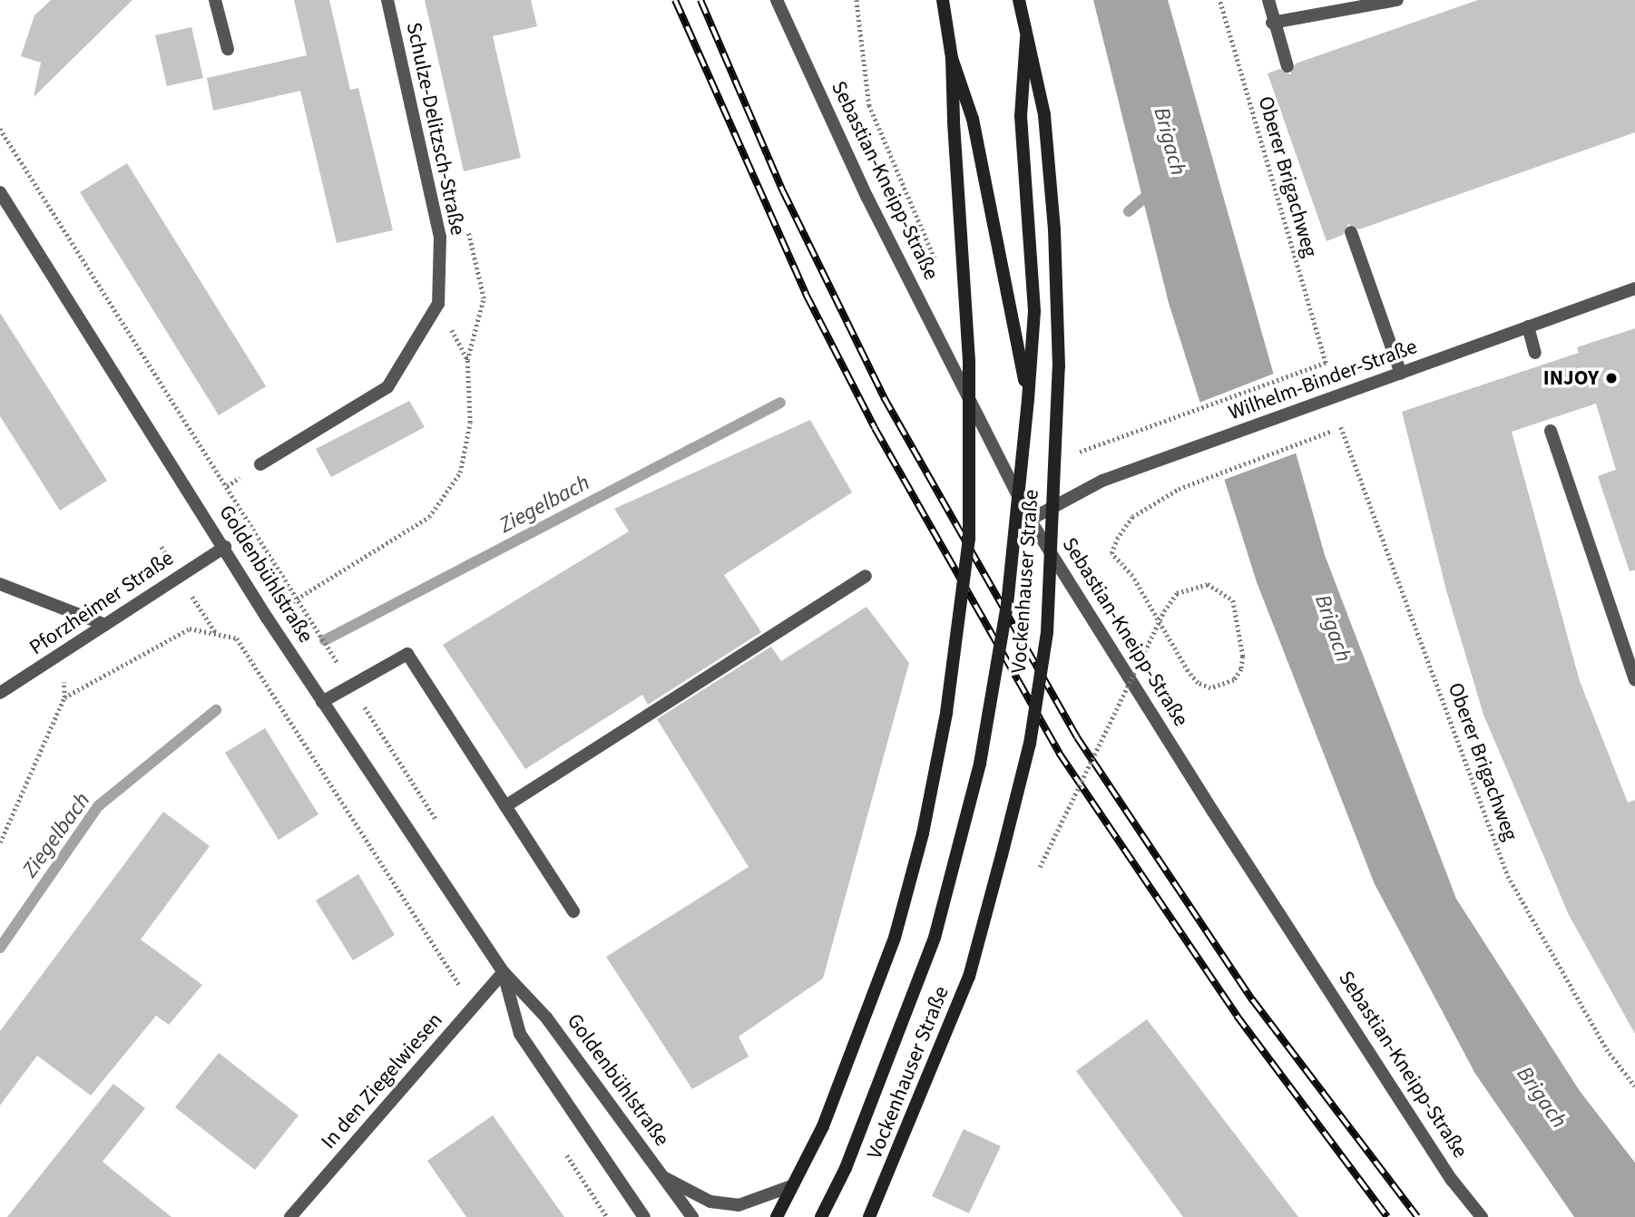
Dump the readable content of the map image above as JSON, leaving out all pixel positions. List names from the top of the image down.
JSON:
{
  "streets": {
    "main road": ["Vockenhauser Straße"],
    "street": [
      "Schulze-Delitzsch-Straße",
      "Sebastian-Kneipp-Straße",
      "Wilhelm-Binder-Straße",
      "Goldenbühlstraße",
      "Pforzheimer Straße",
      "In den Ziegelwiesen"
    ],
    "path": ["Oberer Brigachweg"]
  },
  "crossings": [
    ["Sebastian-Kneipp-Straße", "Wilhelm-Binder-Straße"],
    ["Goldenbühlstraße", "Pforzheimer Straße"],
    ["Goldenbühlstraße", "In den Ziegelwiesen"]
  ],
  "water": ["Brigach", "Ziegelbach"],
  "places": ["INJOY"]
}
